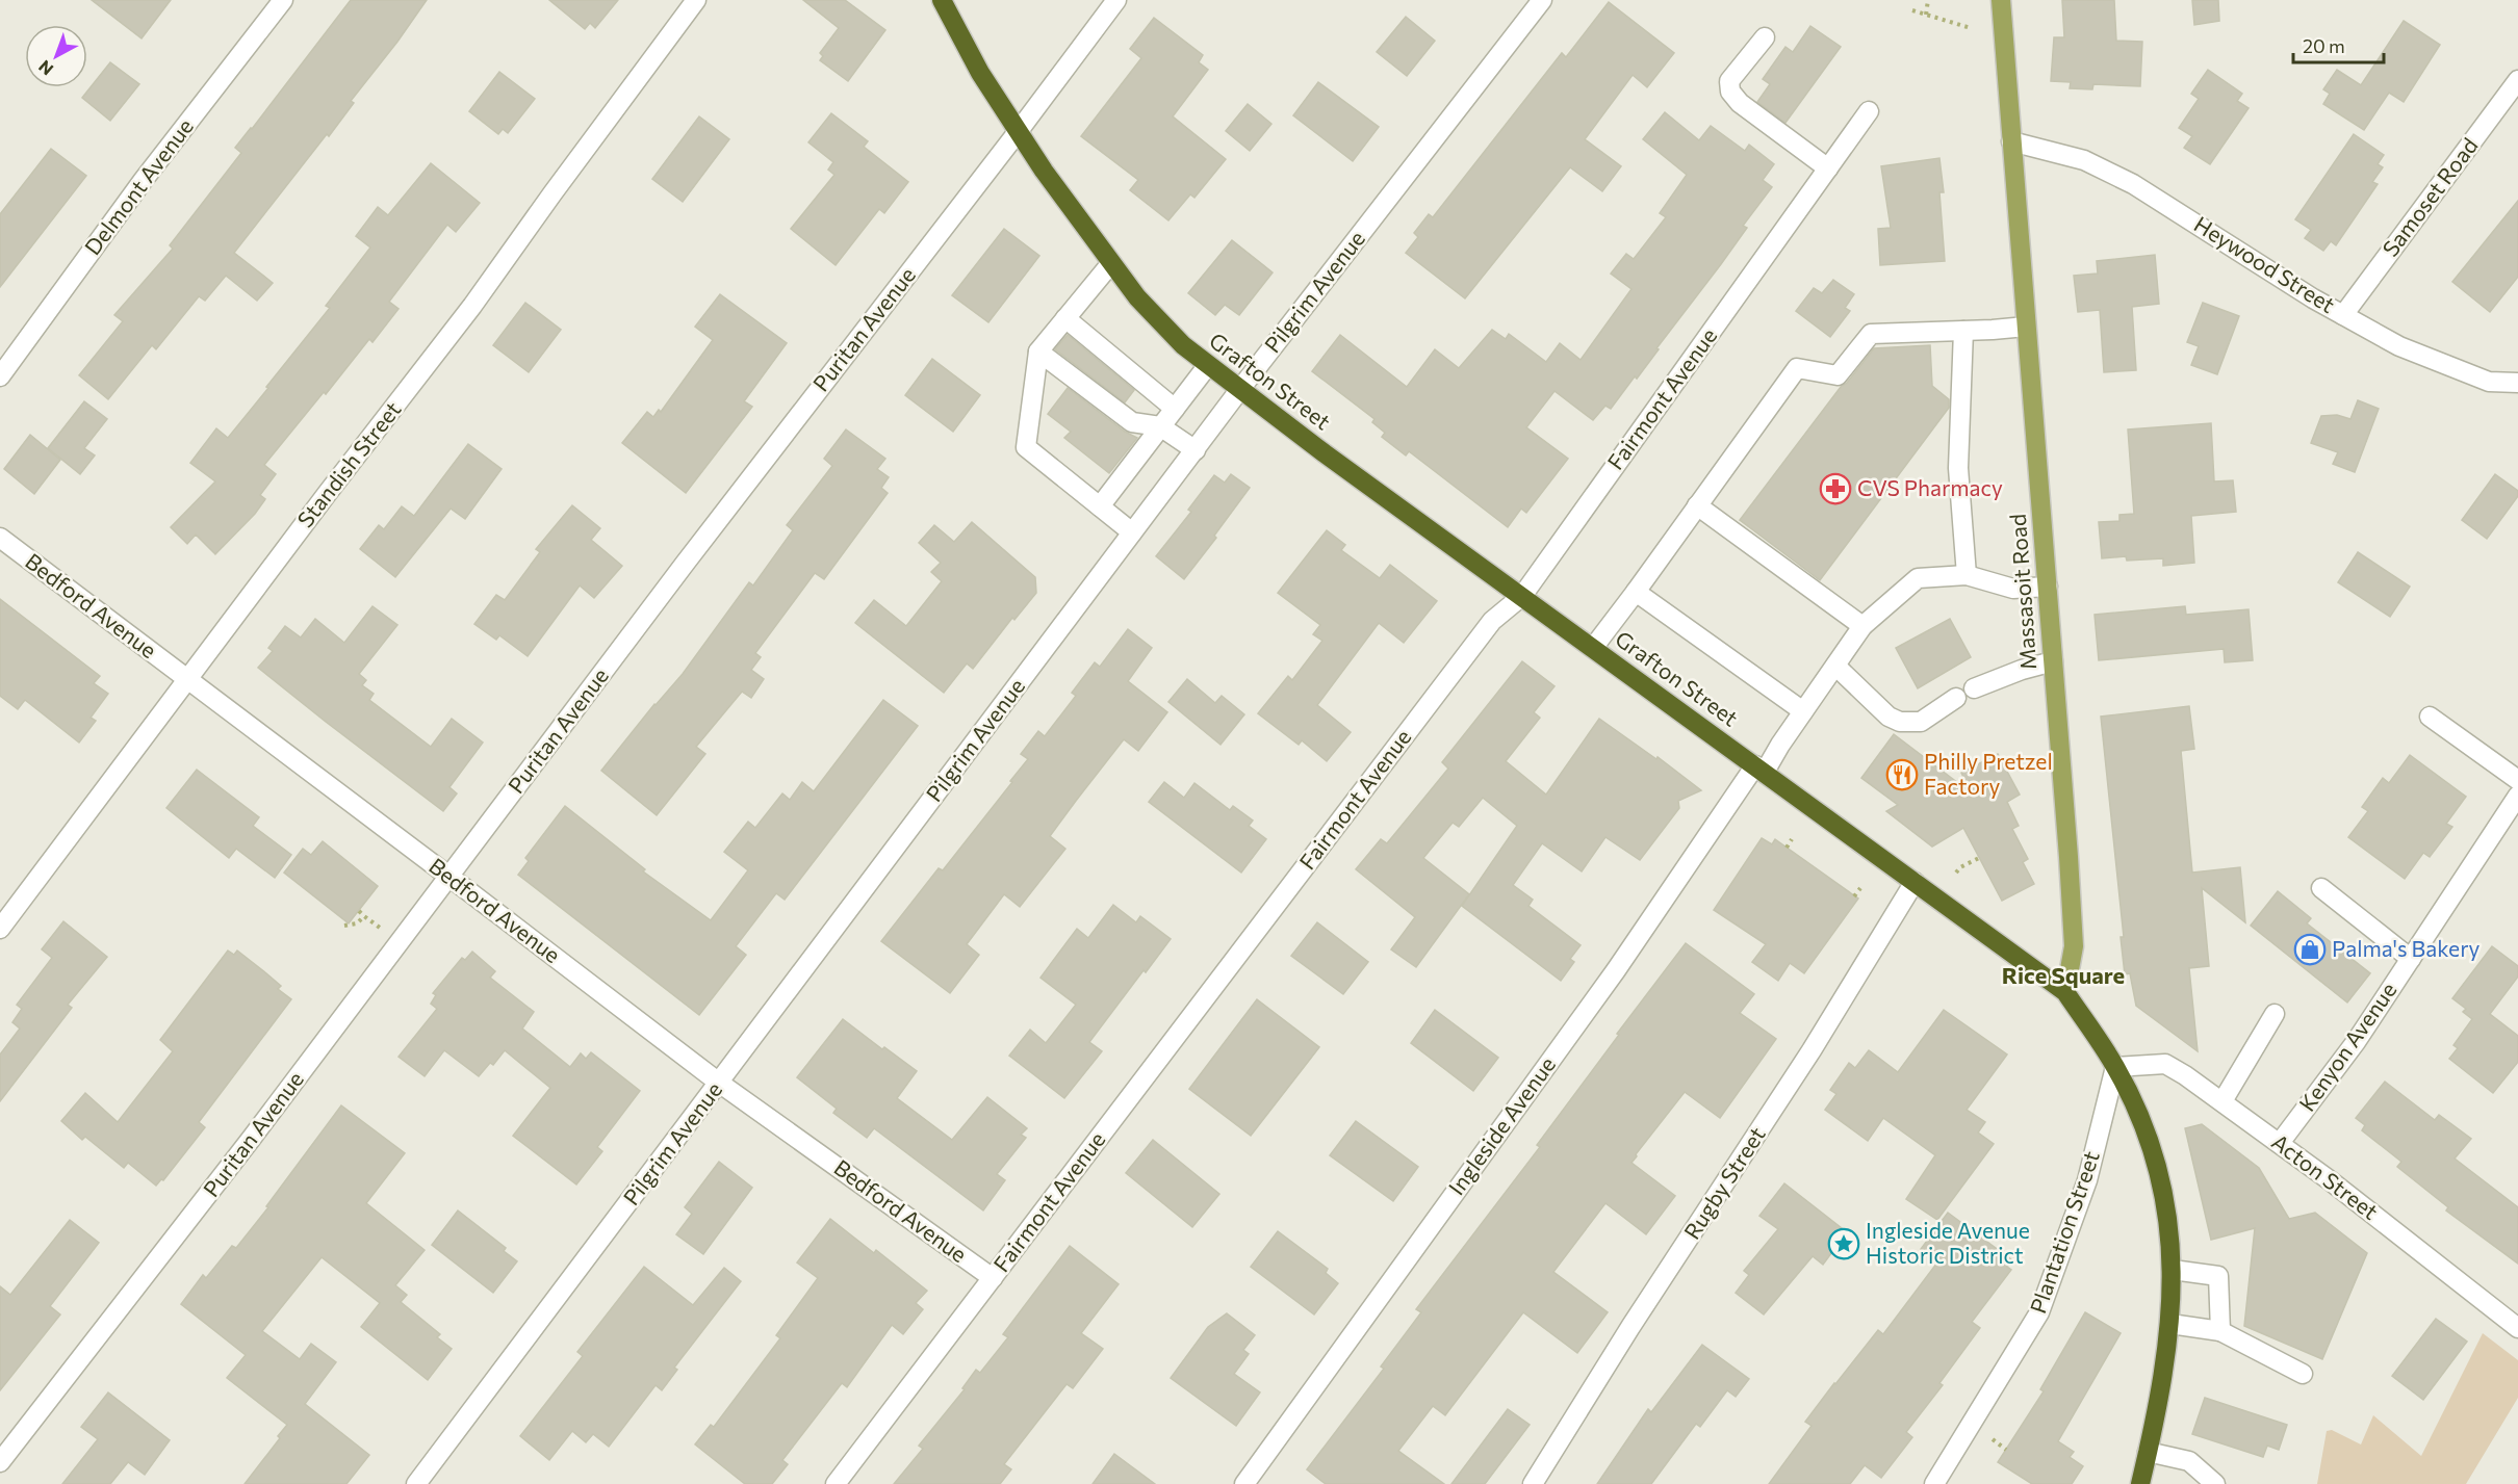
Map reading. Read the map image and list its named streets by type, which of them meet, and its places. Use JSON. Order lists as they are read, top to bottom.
{
  "streets": {
    "highway": ["Grafton Street"],
    "main road": ["Massasoit Road"],
    "street": [
      "Delmont Avenue",
      "Samoset Road",
      "Heywood Street",
      "Pilgrim Avenue",
      "Puritan Avenue",
      "Fairmont Avenue",
      "Standish Street",
      "Bedford Avenue",
      "Kenyon Avenue",
      "Ingleside Avenue",
      "Acton Street",
      "Rugby Street",
      "Plantation Street"
    ]
  },
  "crossings": [
    ["Samoset Road", "Heywood Street"],
    ["Heywood Street", "Massasoit Road"],
    ["Pilgrim Avenue", "Grafton Street"],
    ["Pilgrim Avenue", "Bedford Avenue"],
    ["Puritan Avenue", "Grafton Street"],
    ["Puritan Avenue", "Bedford Avenue"],
    ["Grafton Street", "Fairmont Avenue"],
    ["Grafton Street", "Massasoit Road"],
    ["Grafton Street", "Ingleside Avenue"],
    ["Grafton Street", "Acton Street"],
    ["Grafton Street", "Rugby Street"],
    ["Grafton Street", "Plantation Street"],
    ["Fairmont Avenue", "Bedford Avenue"],
    ["Standish Street", "Bedford Avenue"],
    ["Massasoit Road", "Ingleside Avenue"],
    ["Kenyon Avenue", "Acton Street"],
    ["Acton Street", "Plantation Street"]
  ],
  "districts": ["Rice Square"],
  "places": {
    "pharmacy": ["CVS Pharmacy"],
    "restaurant": ["Philly Pretzel Factory"],
    "shop": ["Palma's Bakery"],
    "place": ["Ingleside Avenue Historic District"]
  },
  "scale_bar": "20 m",
  "north": "bottom left"
}
